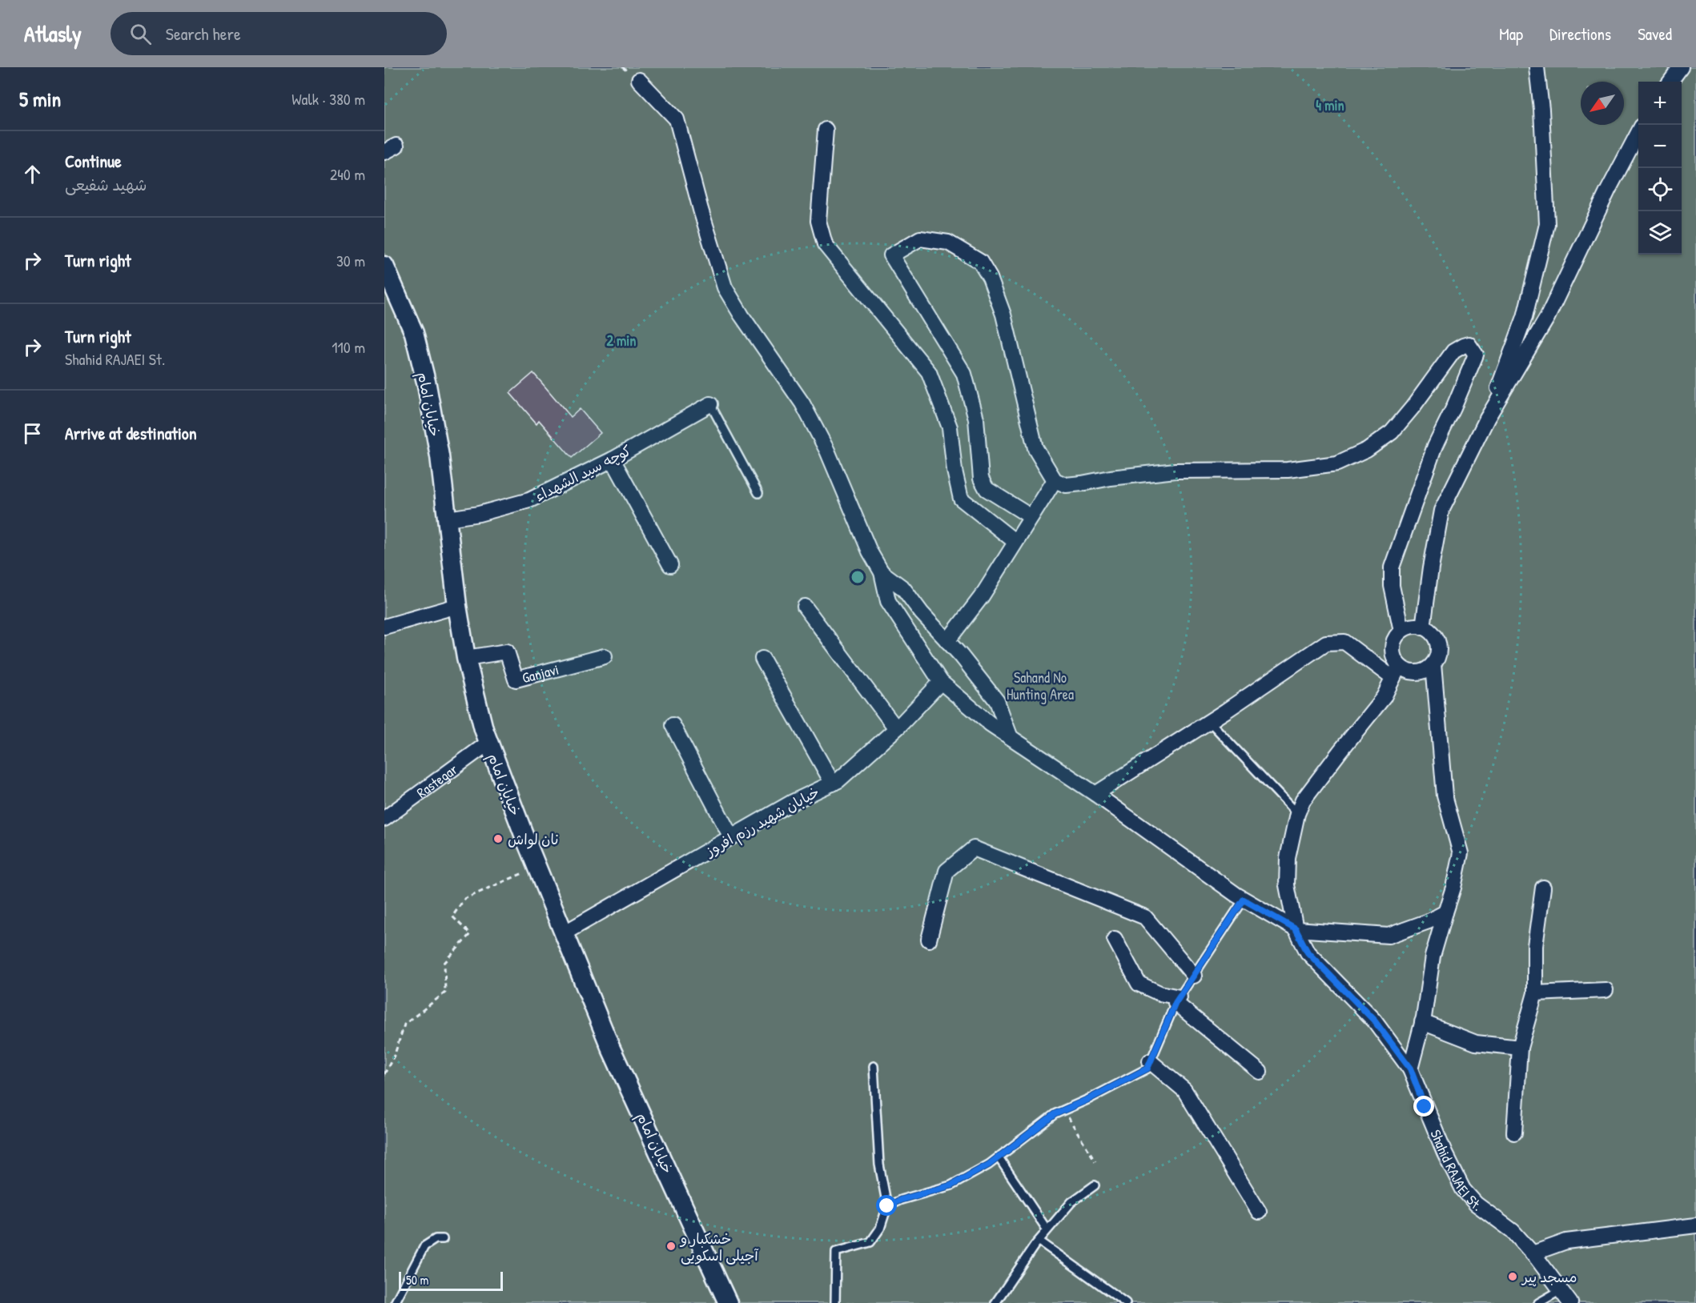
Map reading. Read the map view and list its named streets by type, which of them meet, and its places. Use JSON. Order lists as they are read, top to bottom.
{
  "streets": {
    "street": [
      "خیابان امام",
      "کوچه سید الشهداء",
      "Ganjavi",
      "Rastegar",
      "خیابان شهید رزم افروز",
      "Shahid RAJAEI St."
    ]
  },
  "crossings": [
    ["خیابان امام", "کوچه سید الشهداء"],
    ["خیابان امام", "Ganjavi"],
    ["خیابان امام", "Rastegar"],
    ["خیابان امام", "خیابان شهید رزم افروز"]
  ],
  "parks": ["Sahand No Hunting Area"],
  "places": ["نان لواش", "خشکبار و آجیلی اسکویی", "مسجد پیر"],
  "scale_bar": "50 m",
  "north": "bottom left",
  "page": {
    "header": "Atlasly",
    "search": "Search here",
    "nav": ["Map", "Directions", "Saved"],
    "heading": ["5 min", "Walk · 380 m"],
    "map_buttons": ["+", "−"],
    "list": [
      ["Continue", "شهید شفیعی", "240 m"],
      ["Turn right", "30 m"],
      ["Turn right", "Shahid RAJAEI St.", "110 m"],
      "Arrive at destination"
    ],
    "scale": "50 m"
  },
  "rings": ["4 min", "2 min"]
}
